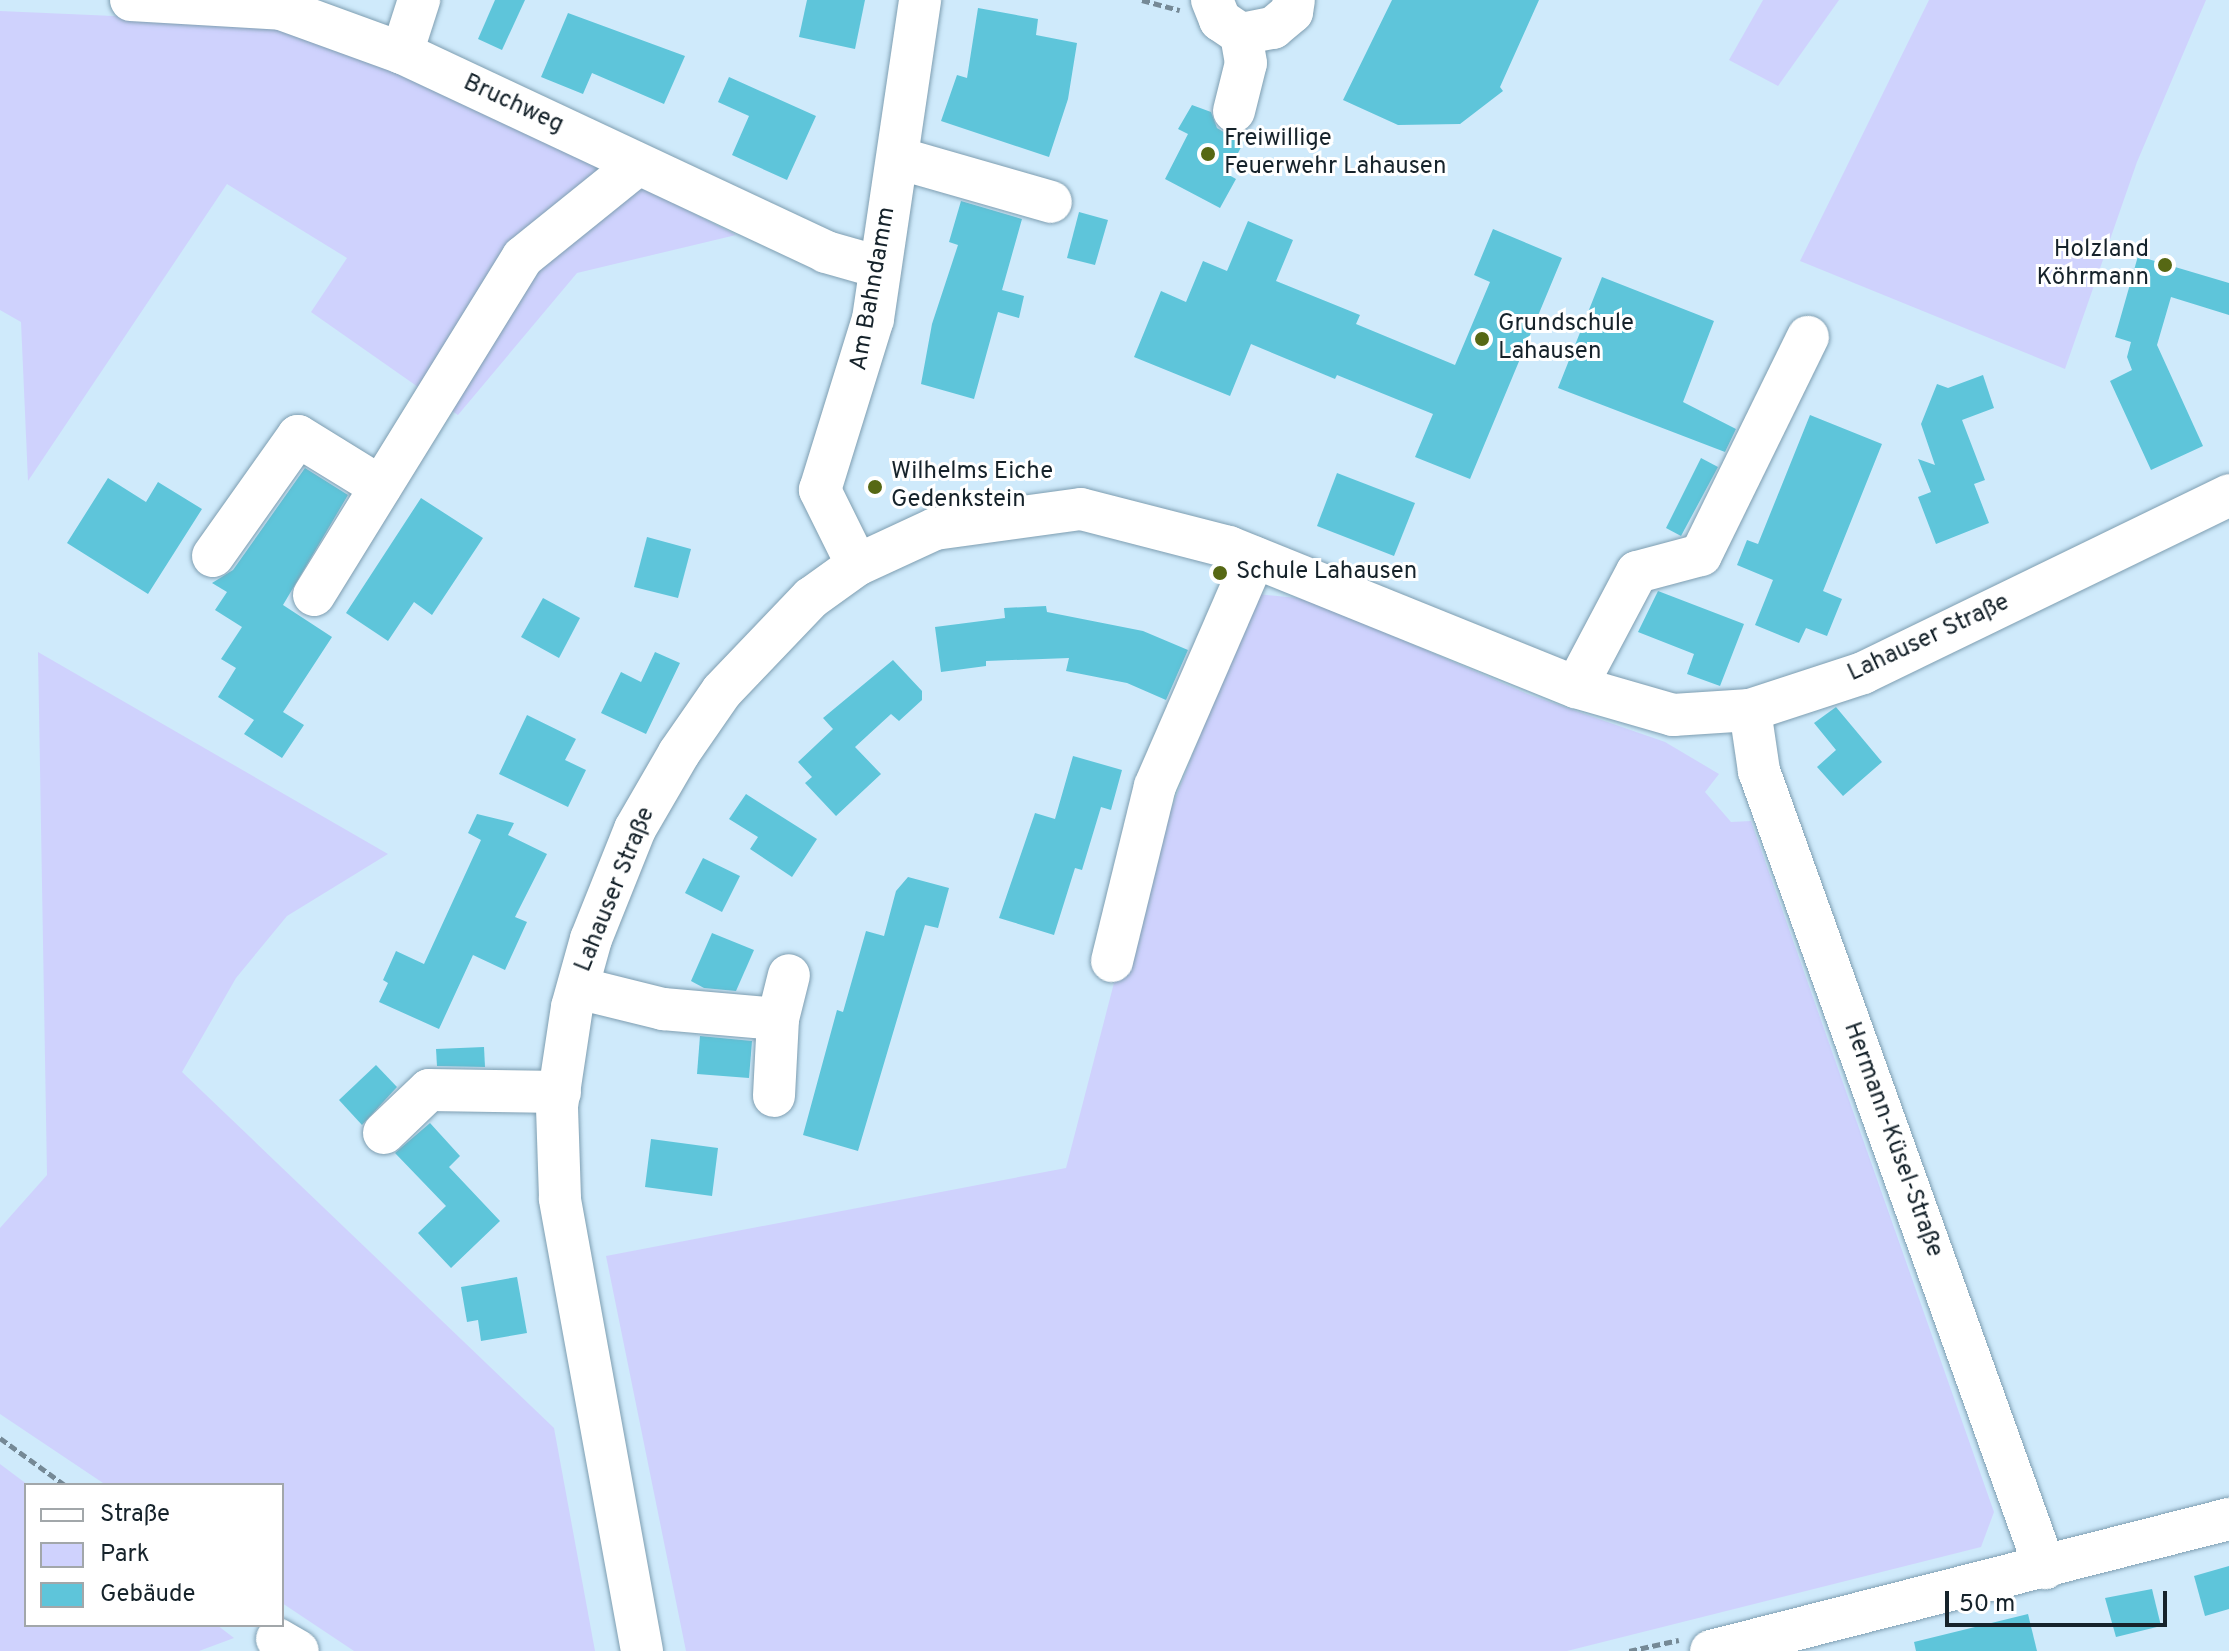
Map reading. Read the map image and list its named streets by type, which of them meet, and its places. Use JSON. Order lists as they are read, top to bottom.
{
  "streets": {
    "street": [
      "Bruchweg",
      "Am Bahndamm",
      "Lahauser Straße",
      "Hermann-Küsel-Straße"
    ]
  },
  "crossings": [
    ["Bruchweg", "Am Bahndamm"],
    ["Am Bahndamm", "Lahauser Straße"],
    ["Lahauser Straße", "Hermann-Küsel-Straße"]
  ],
  "places": [
    "Freiwillige Feuerwehr Lahausen",
    "Holzland Köhrmann",
    "Grundschule Lahausen",
    "Wilhelms Eiche Gedenkstein",
    "Schule Lahausen"
  ],
  "legend": ["Straße", "Park", "Gebäude"],
  "scale_bar": "50 m"
}
